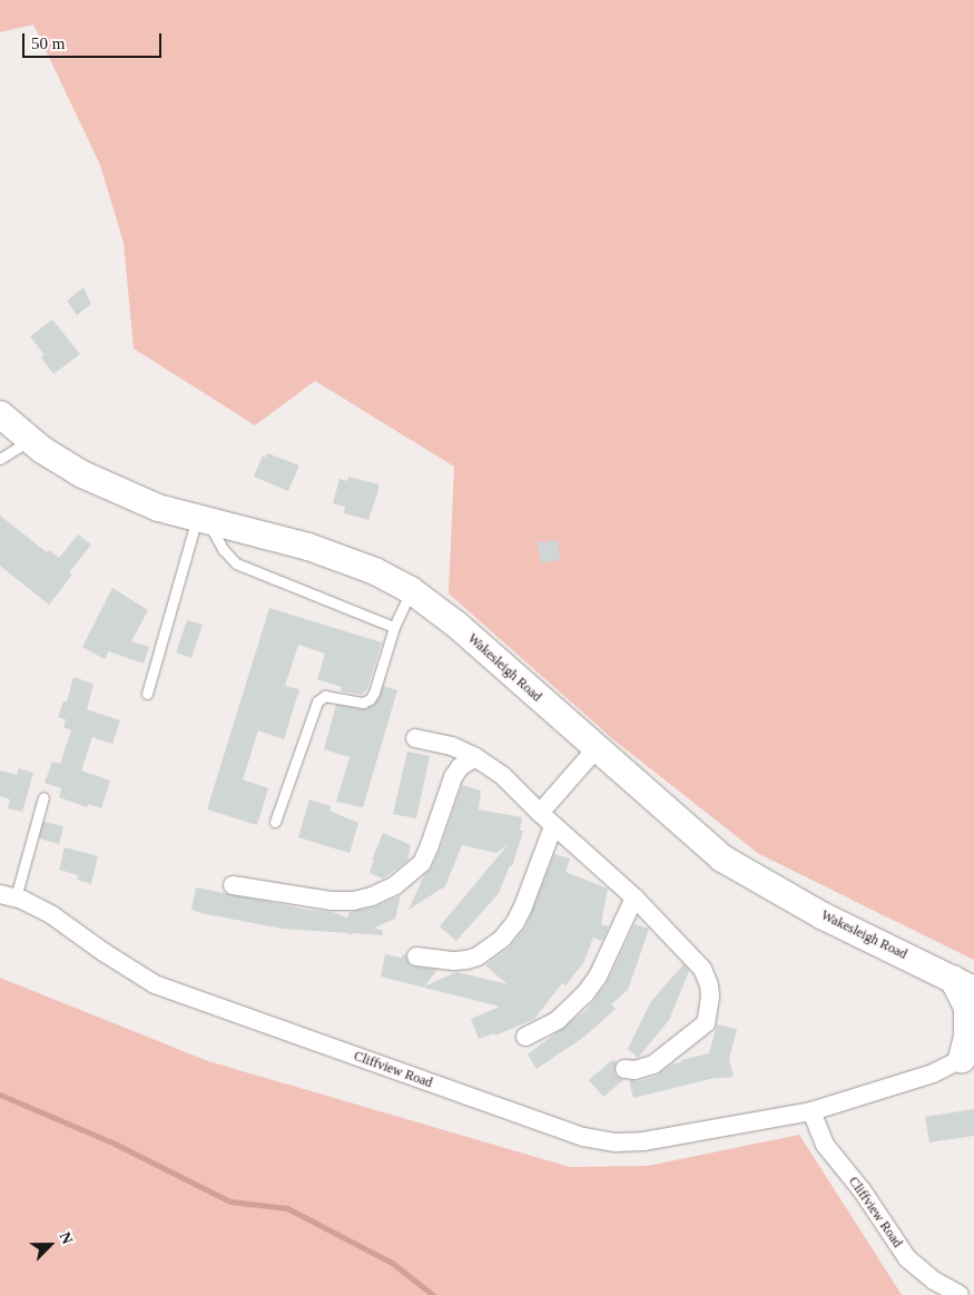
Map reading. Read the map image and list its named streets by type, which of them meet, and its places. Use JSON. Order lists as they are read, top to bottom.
{
  "streets": {
    "main road": ["Wakesleigh Road"],
    "street": ["Cliffview Road"]
  },
  "scale_bar": "50 m",
  "north": "top right"
}
